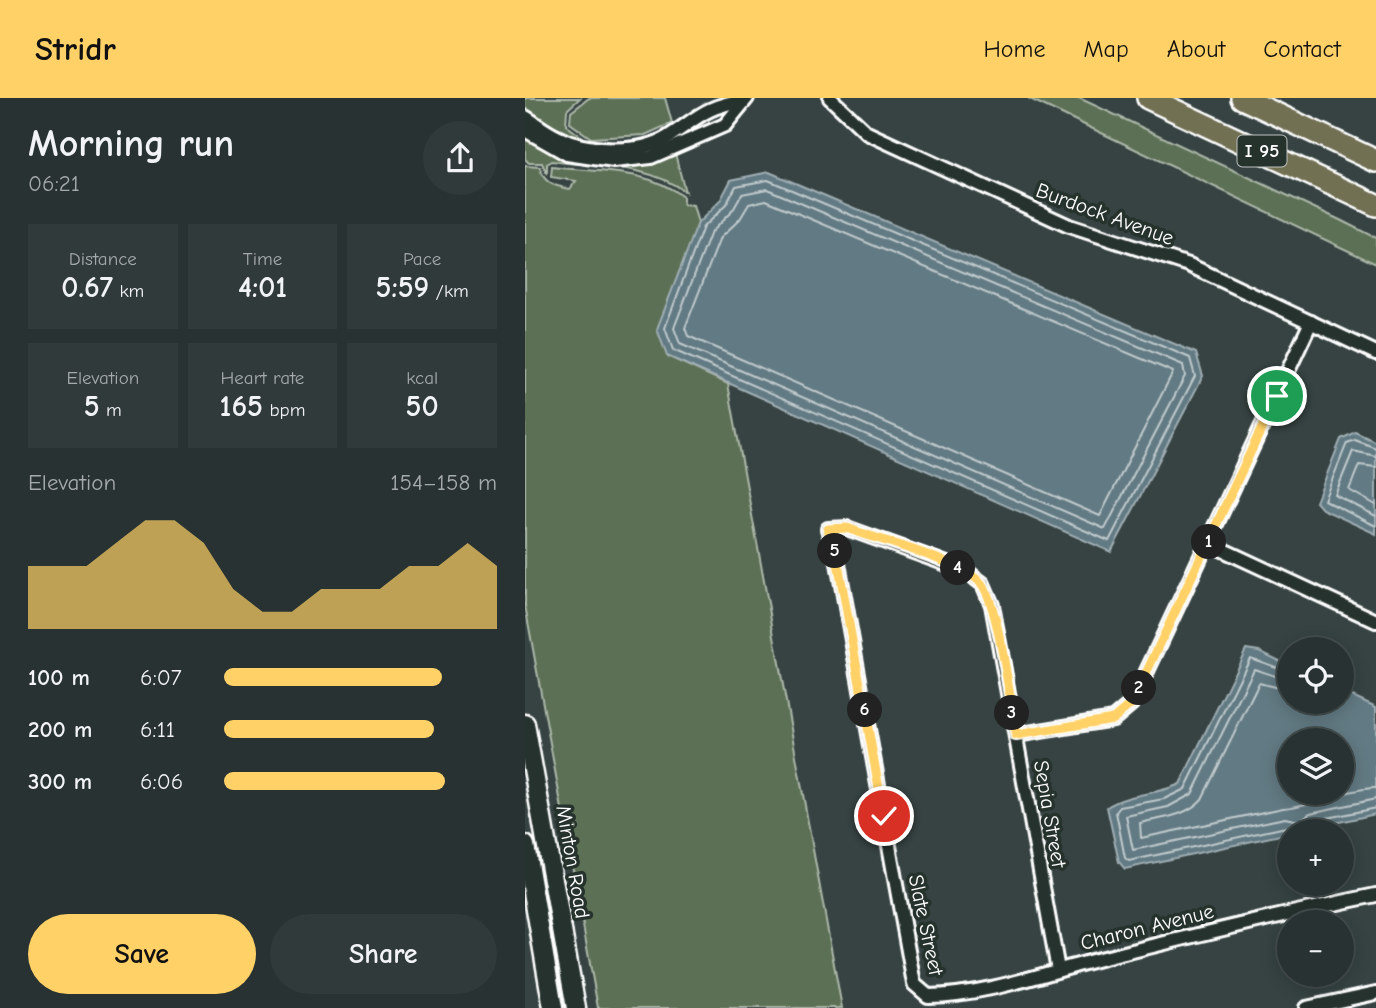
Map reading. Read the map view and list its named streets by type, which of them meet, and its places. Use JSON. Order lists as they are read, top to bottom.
{
  "streets": {
    "highway": ["I 95"],
    "main road": ["Minton Road"],
    "street": [
      "Burdock Avenue",
      "Sepia Street",
      "Slate Street",
      "Charon Avenue"
    ]
  },
  "crossings": [
    ["Sepia Street", "Slate Street"],
    ["Sepia Street", "Charon Avenue"],
    ["Slate Street", "Charon Avenue"]
  ],
  "page": {
    "header": "Stridr",
    "nav": [
      "Home",
      "Map",
      "About",
      "Contact"
    ],
    "heading": ["Morning run", "06:21"],
    "stats": [
      ["Distance", "0.67 km"],
      ["Time", "4:01"],
      ["Pace", "5:59 /km"],
      ["Elevation", "5 m"],
      ["Heart rate", "165 bpm"],
      ["kcal", "50"]
    ],
    "chart": ["Elevation", "154–158 m"],
    "pins": [
      "1",
      "5",
      "4",
      "2",
      "6",
      "3"
    ],
    "map_buttons": ["+", "−"],
    "list": [
      {
        "name": "100 m",
        "note": "6:07"
      },
      {
        "name": "200 m",
        "note": "6:11"
      },
      {
        "name": "300 m",
        "note": "6:06"
      }
    ],
    "buttons": ["Save", "Share"]
  }
}
